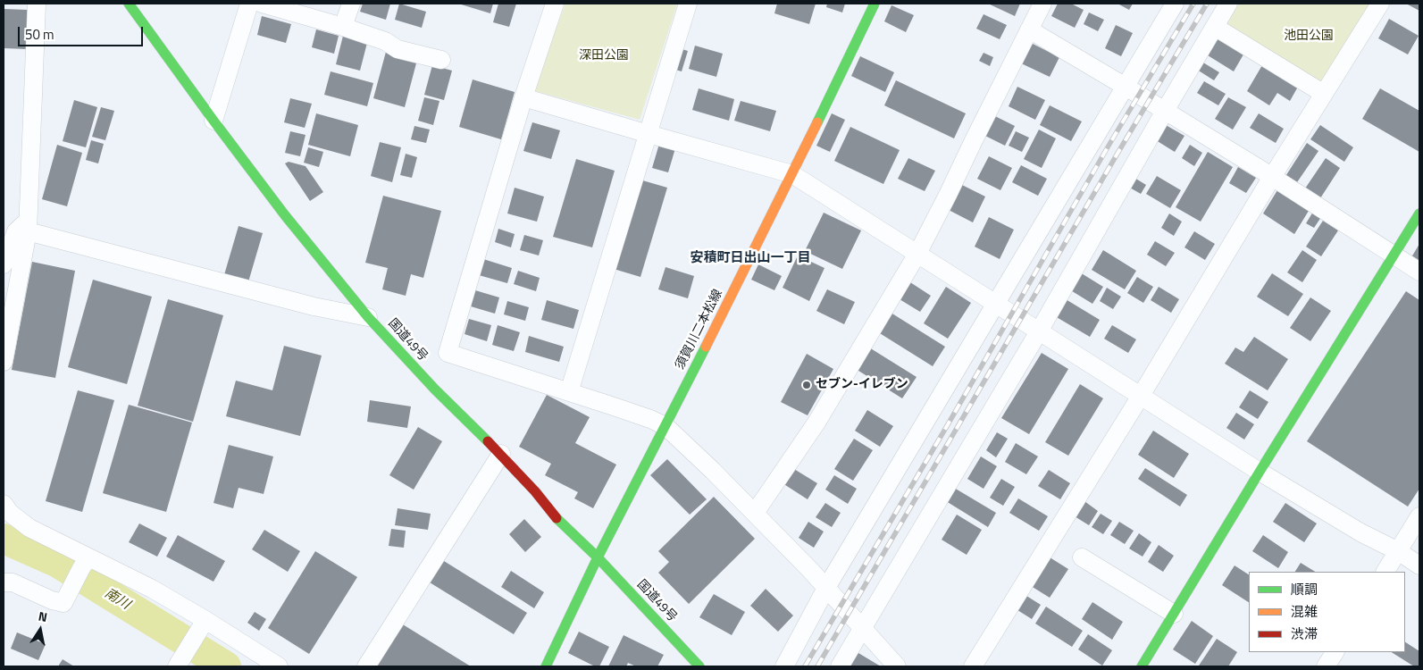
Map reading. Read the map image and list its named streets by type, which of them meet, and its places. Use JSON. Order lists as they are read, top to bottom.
{
  "streets": {
    "main road": ["須賀川二本松線", "国道49号"]
  },
  "crossings": [
    ["須賀川二本松線", "国道49号"]
  ],
  "districts": ["安積町日出山一丁目"],
  "water": ["南川"],
  "parks": ["池田公園", "深田公園"],
  "places": ["セブン-イレブン"],
  "legend": ["順調", "混雑", "渋滞"],
  "scale_bar": "50 m",
  "north": "top"
}
